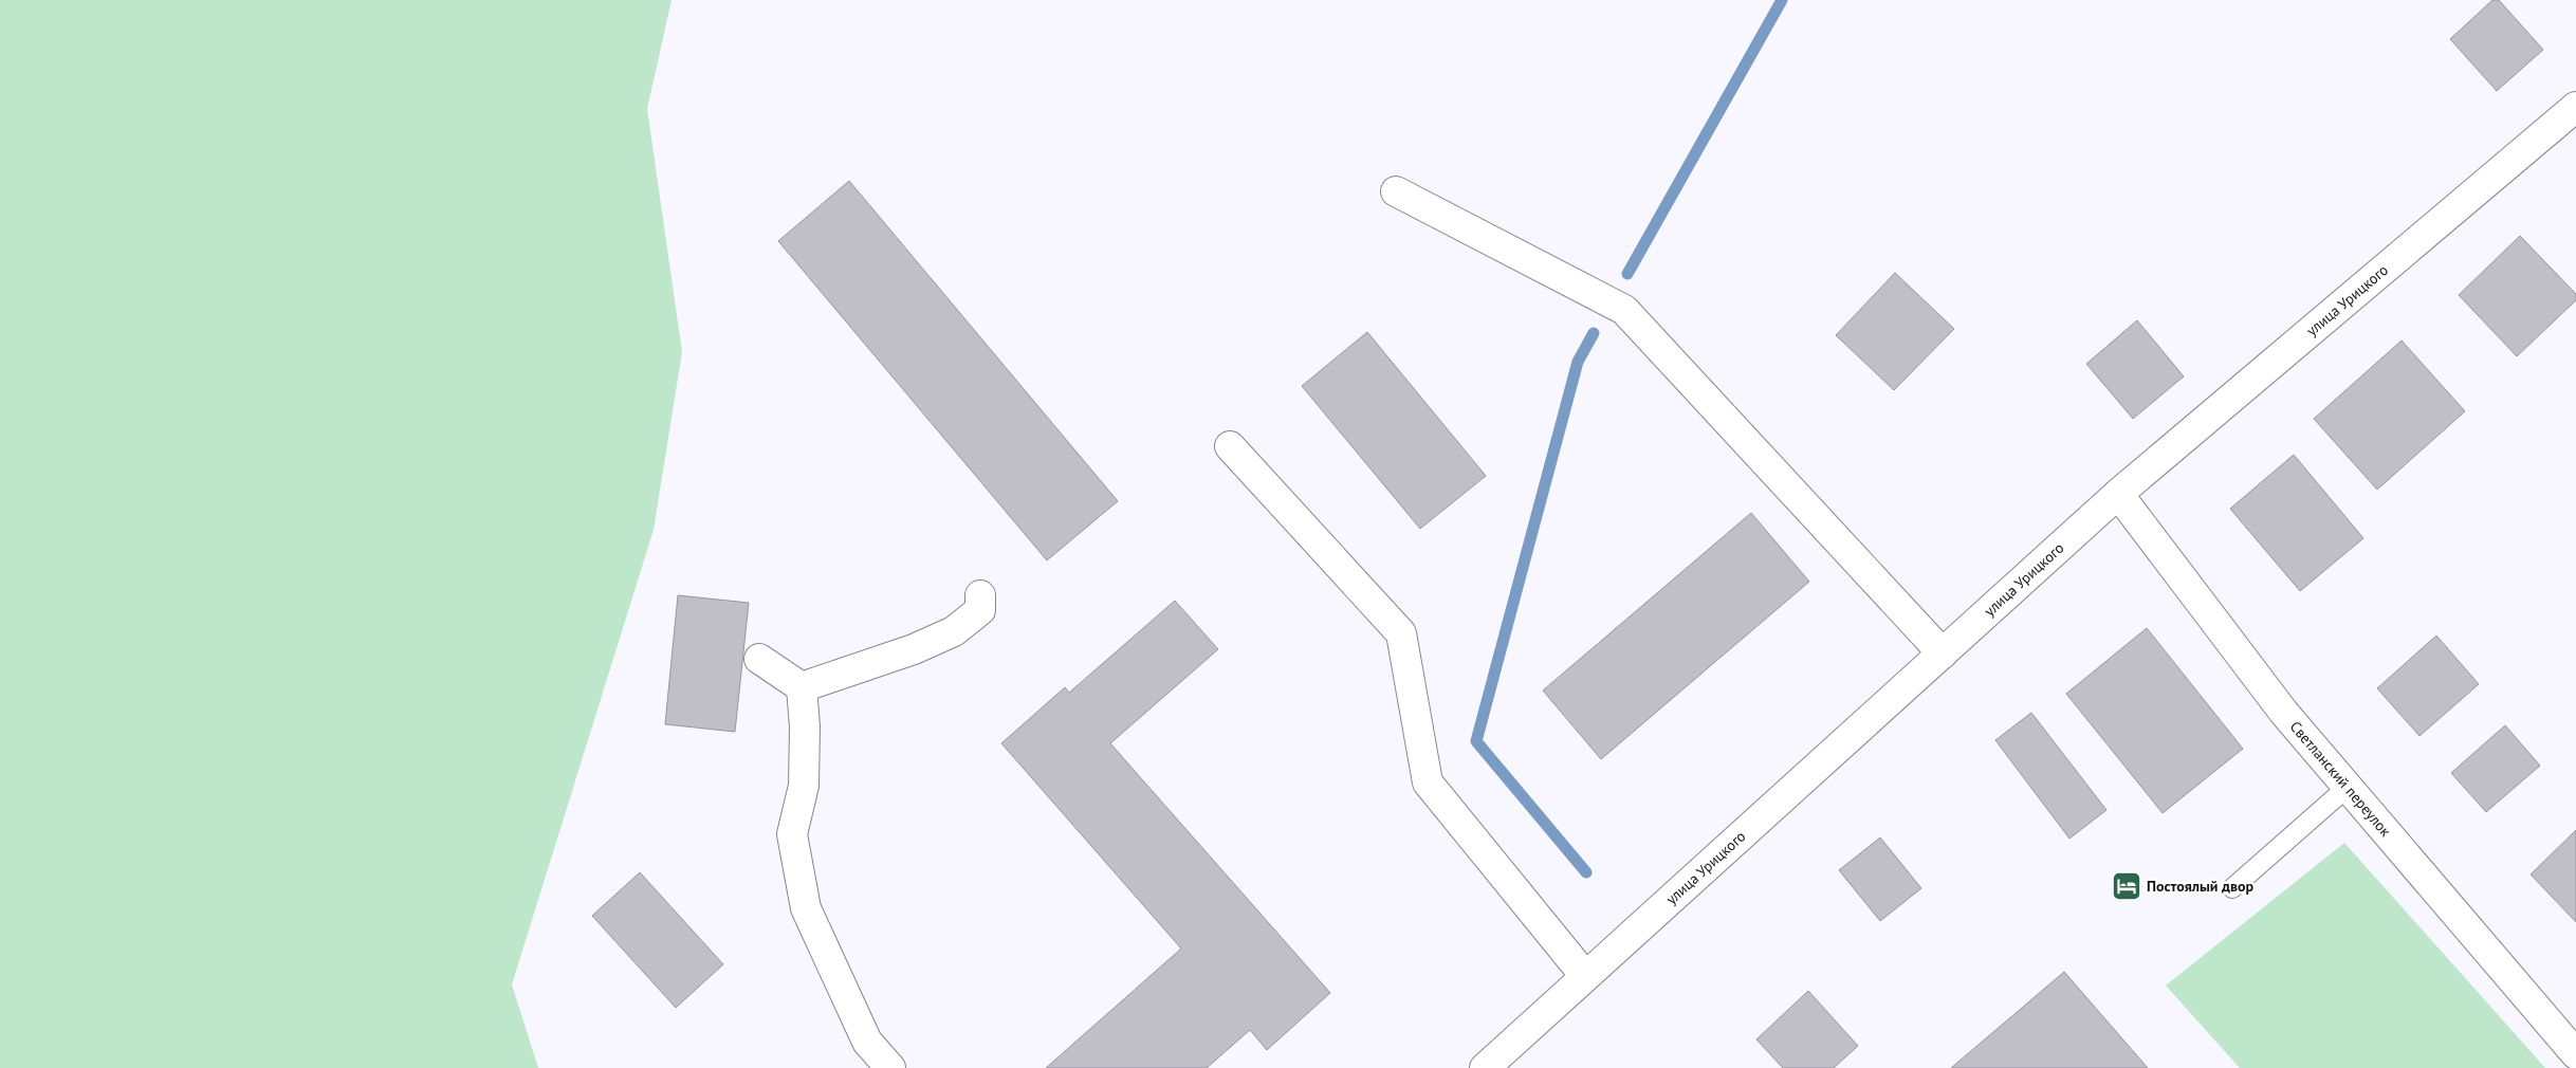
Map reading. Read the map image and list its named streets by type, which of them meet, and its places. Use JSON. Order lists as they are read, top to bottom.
{
  "streets": {
    "street": ["улица Урицкого", "Светланский переулок"]
  },
  "crossings": [
    ["улица Урицкого", "Светланский переулок"]
  ],
  "places": {
    "hotel": ["Постоялый двор"]
  }
}
